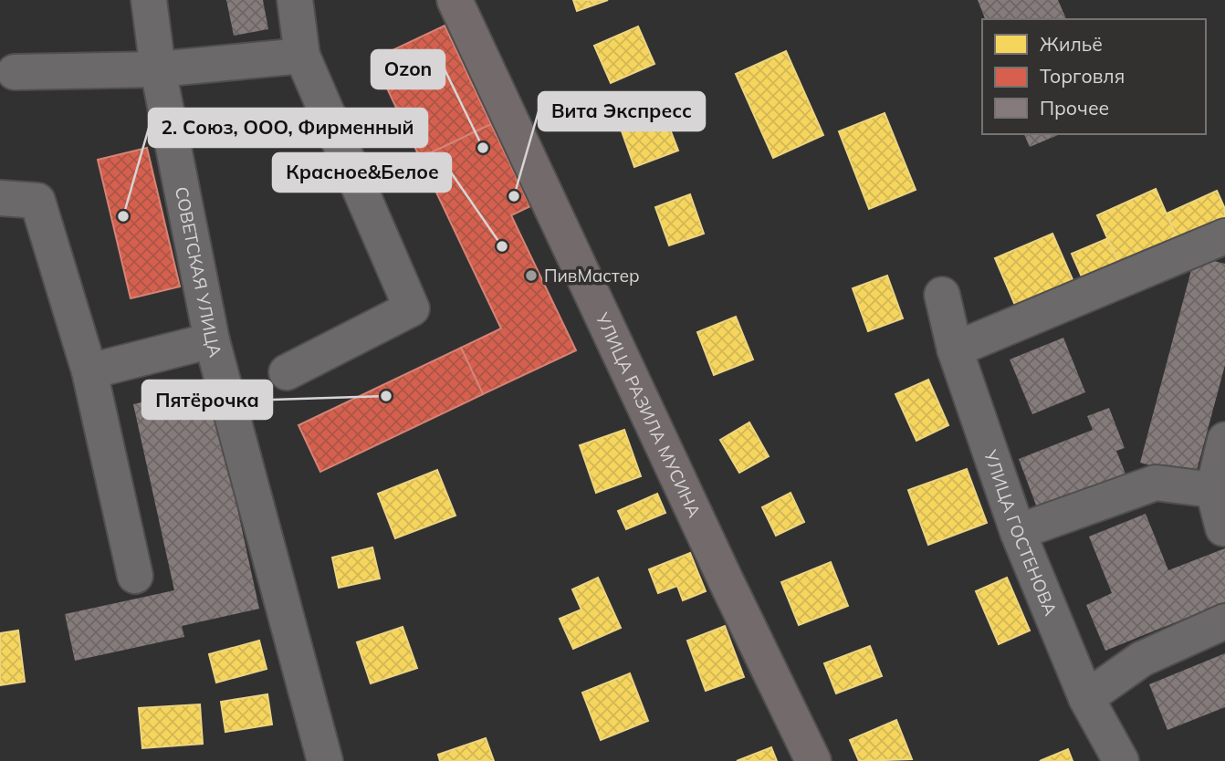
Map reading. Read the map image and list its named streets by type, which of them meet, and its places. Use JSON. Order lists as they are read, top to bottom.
{
  "streets": {
    "main road": ["УЛИЦА РАЗИЛА МУСИНА"],
    "street": ["СОВЕТСКАЯ УЛИЦА", "УЛИЦА ГОСТЕНОВА"]
  },
  "places": [
    "Ozon",
    "Вита Экспресс",
    "2. Союз, ООО, Фирменный",
    "Красное&Белое",
    "ПивМастер",
    "Пятёрочка"
  ],
  "legend": ["Жильё", "Торговля", "Прочее"]
}
